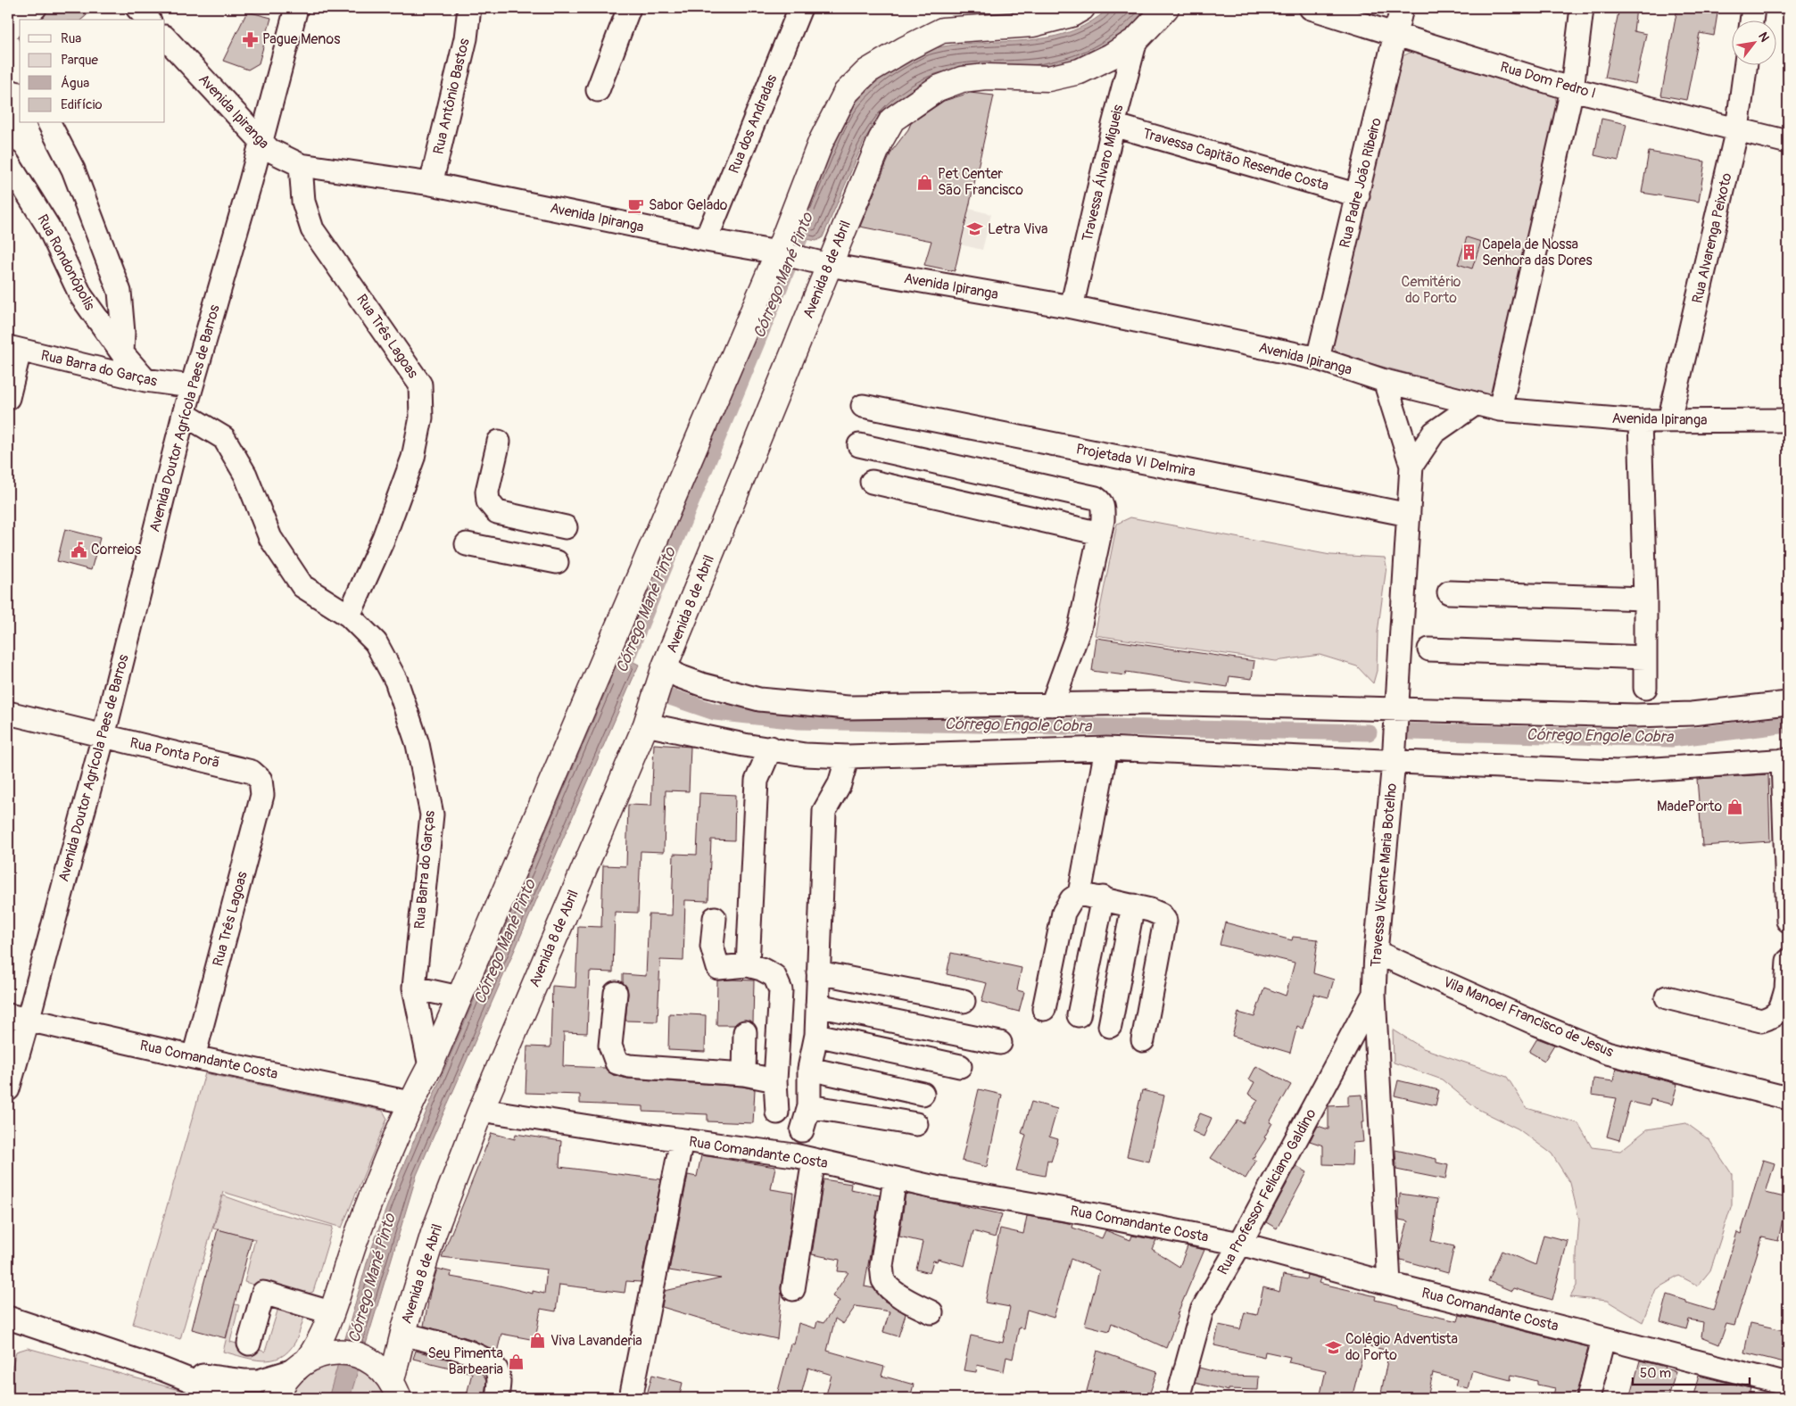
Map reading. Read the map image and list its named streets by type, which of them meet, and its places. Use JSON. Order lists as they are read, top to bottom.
{
  "streets": {
    "main road": ["Avenida 8 de Abril"],
    "street": [
      "Rua Dom Pedro I",
      "Rua Antônio Bastos",
      "Avenida Ipiranga",
      "Rua dos Andradas",
      "Travessa Capitão Resende Costa",
      "Travessa Álvaro Migueis",
      "Rua Padre João Ribeiro",
      "Rua Alvarenga Peixoto",
      "Rua Rondonópolis",
      "Rua Três Lagoas",
      "Rua Barra do Garças",
      "Avenida Doutor Agrícola Paes de Barros",
      "Projetada VI Delmira",
      "Rua Ponta Porã",
      "Travessa Vicente Maria Botelho",
      "Vila Manoel Francisco de Jesus",
      "Rua Comandante Costa",
      "Rua Professor Feliciano Galdino"
    ]
  },
  "crossings": [
    ["Rua Dom Pedro I", "Rua Padre João Ribeiro"],
    ["Rua Dom Pedro I", "Rua Alvarenga Peixoto"],
    ["Rua Antônio Bastos", "Avenida Ipiranga"],
    ["Avenida Ipiranga", "Rua dos Andradas"],
    ["Avenida Ipiranga", "Travessa Álvaro Migueis"],
    ["Avenida Ipiranga", "Rua Padre João Ribeiro"],
    ["Avenida Ipiranga", "Rua Alvarenga Peixoto"],
    ["Avenida Ipiranga", "Avenida 8 de Abril"],
    ["Avenida Ipiranga", "Rua Três Lagoas"],
    ["Avenida Ipiranga", "Avenida Doutor Agrícola Paes de Barros"],
    ["Avenida Ipiranga", "Travessa Vicente Maria Botelho"],
    ["Travessa Capitão Resende Costa", "Travessa Álvaro Migueis"],
    ["Travessa Capitão Resende Costa", "Rua Padre João Ribeiro"],
    ["Travessa Álvaro Migueis", "Avenida 8 de Abril"],
    ["Rua Rondonópolis", "Rua Barra do Garças"],
    ["Avenida 8 de Abril", "Rua Barra do Garças"],
    ["Avenida 8 de Abril", "Rua Comandante Costa"],
    ["Rua Três Lagoas", "Rua Barra do Garças"],
    ["Rua Três Lagoas", "Rua Ponta Porã"],
    ["Rua Três Lagoas", "Rua Comandante Costa"],
    ["Rua Barra do Garças", "Avenida Doutor Agrícola Paes de Barros"],
    ["Avenida Doutor Agrícola Paes de Barros", "Rua Ponta Porã"],
    ["Avenida Doutor Agrícola Paes de Barros", "Rua Comandante Costa"],
    ["Projetada VI Delmira", "Travessa Vicente Maria Botelho"],
    ["Travessa Vicente Maria Botelho", "Vila Manoel Francisco de Jesus"],
    ["Travessa Vicente Maria Botelho", "Rua Comandante Costa"],
    ["Travessa Vicente Maria Botelho", "Rua Professor Feliciano Galdino"],
    ["Rua Comandante Costa", "Rua Professor Feliciano Galdino"]
  ],
  "water": ["Córrego Mané Pinto", "Córrego Engole Cobra"],
  "parks": ["Cemitério do Porto"],
  "places": {
    "pharmacy": ["Pague Menos"],
    "shop": [
      "Pet Center São Francisco",
      "MadePorto",
      "Viva Lavanderia",
      "Seu Pimenta Barbearia"
    ],
    "cafe": ["Sabor Gelado"],
    "school or university": ["Letra Viva", "Colégio Adventista do Porto"],
    "building": ["Capela de Nossa Senhora das Dores"],
    "public building": ["Correios"]
  },
  "legend": [
    "Rua",
    "Parque",
    "Água",
    "Edifício"
  ],
  "scale_bar": "50 m",
  "north": "top right"
}
